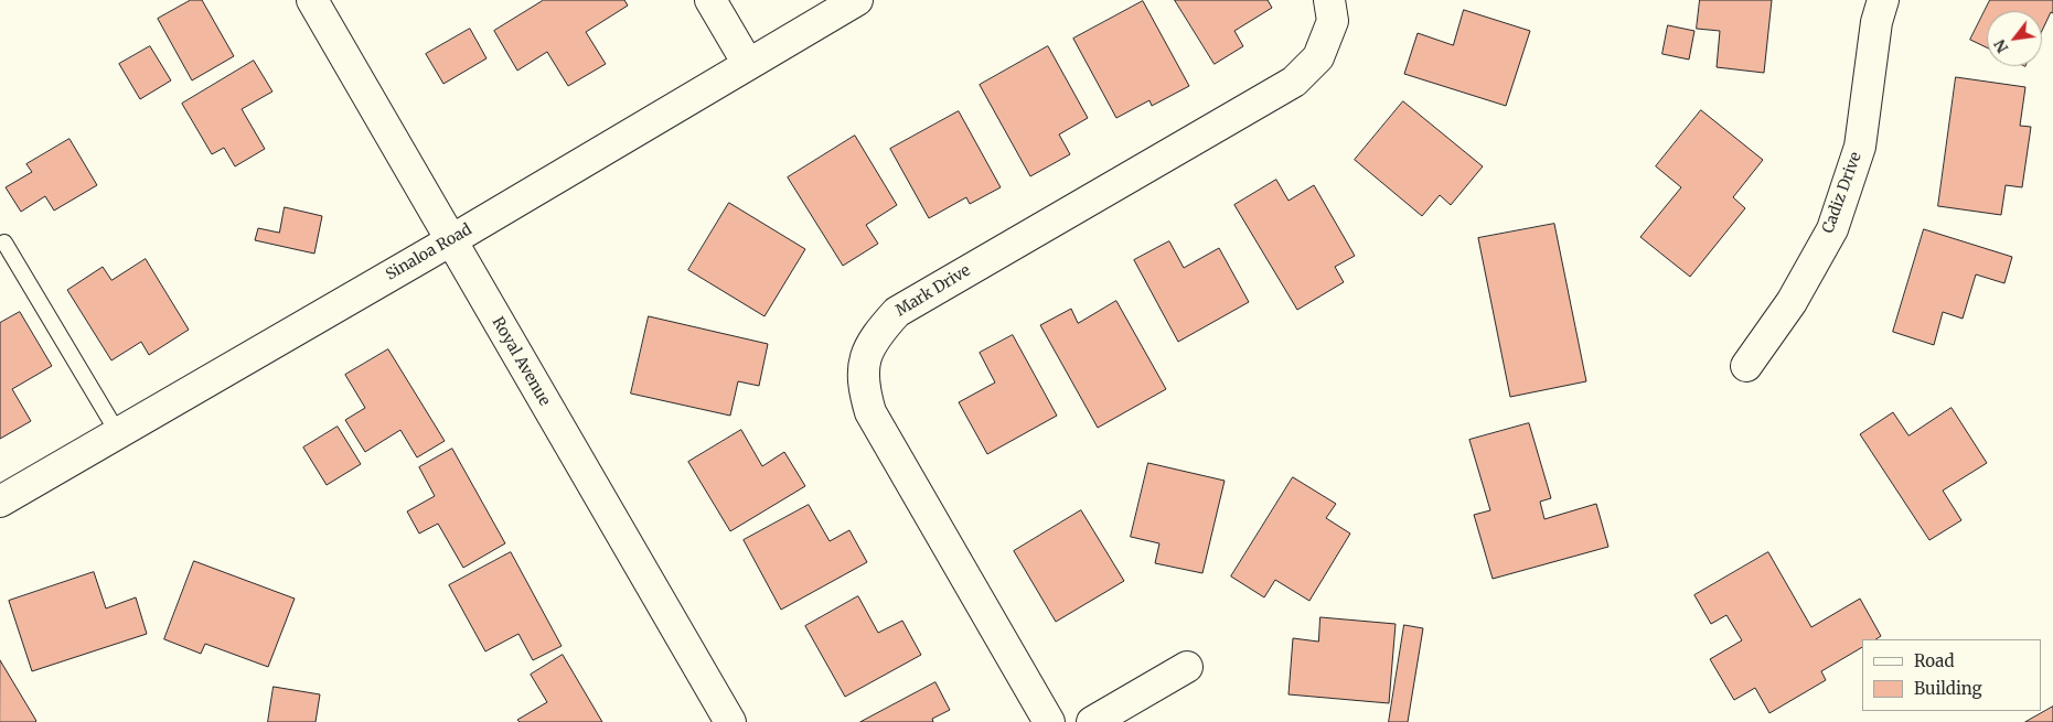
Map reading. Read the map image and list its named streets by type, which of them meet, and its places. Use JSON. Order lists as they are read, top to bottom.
{
  "streets": {
    "street": [
      "Cadiz Drive",
      "Sinaloa Road",
      "Mark Drive",
      "Royal Avenue"
    ]
  },
  "crossings": [
    ["Sinaloa Road", "Royal Avenue"]
  ],
  "legend": ["Road", "Building"],
  "north": "bottom left"
}
